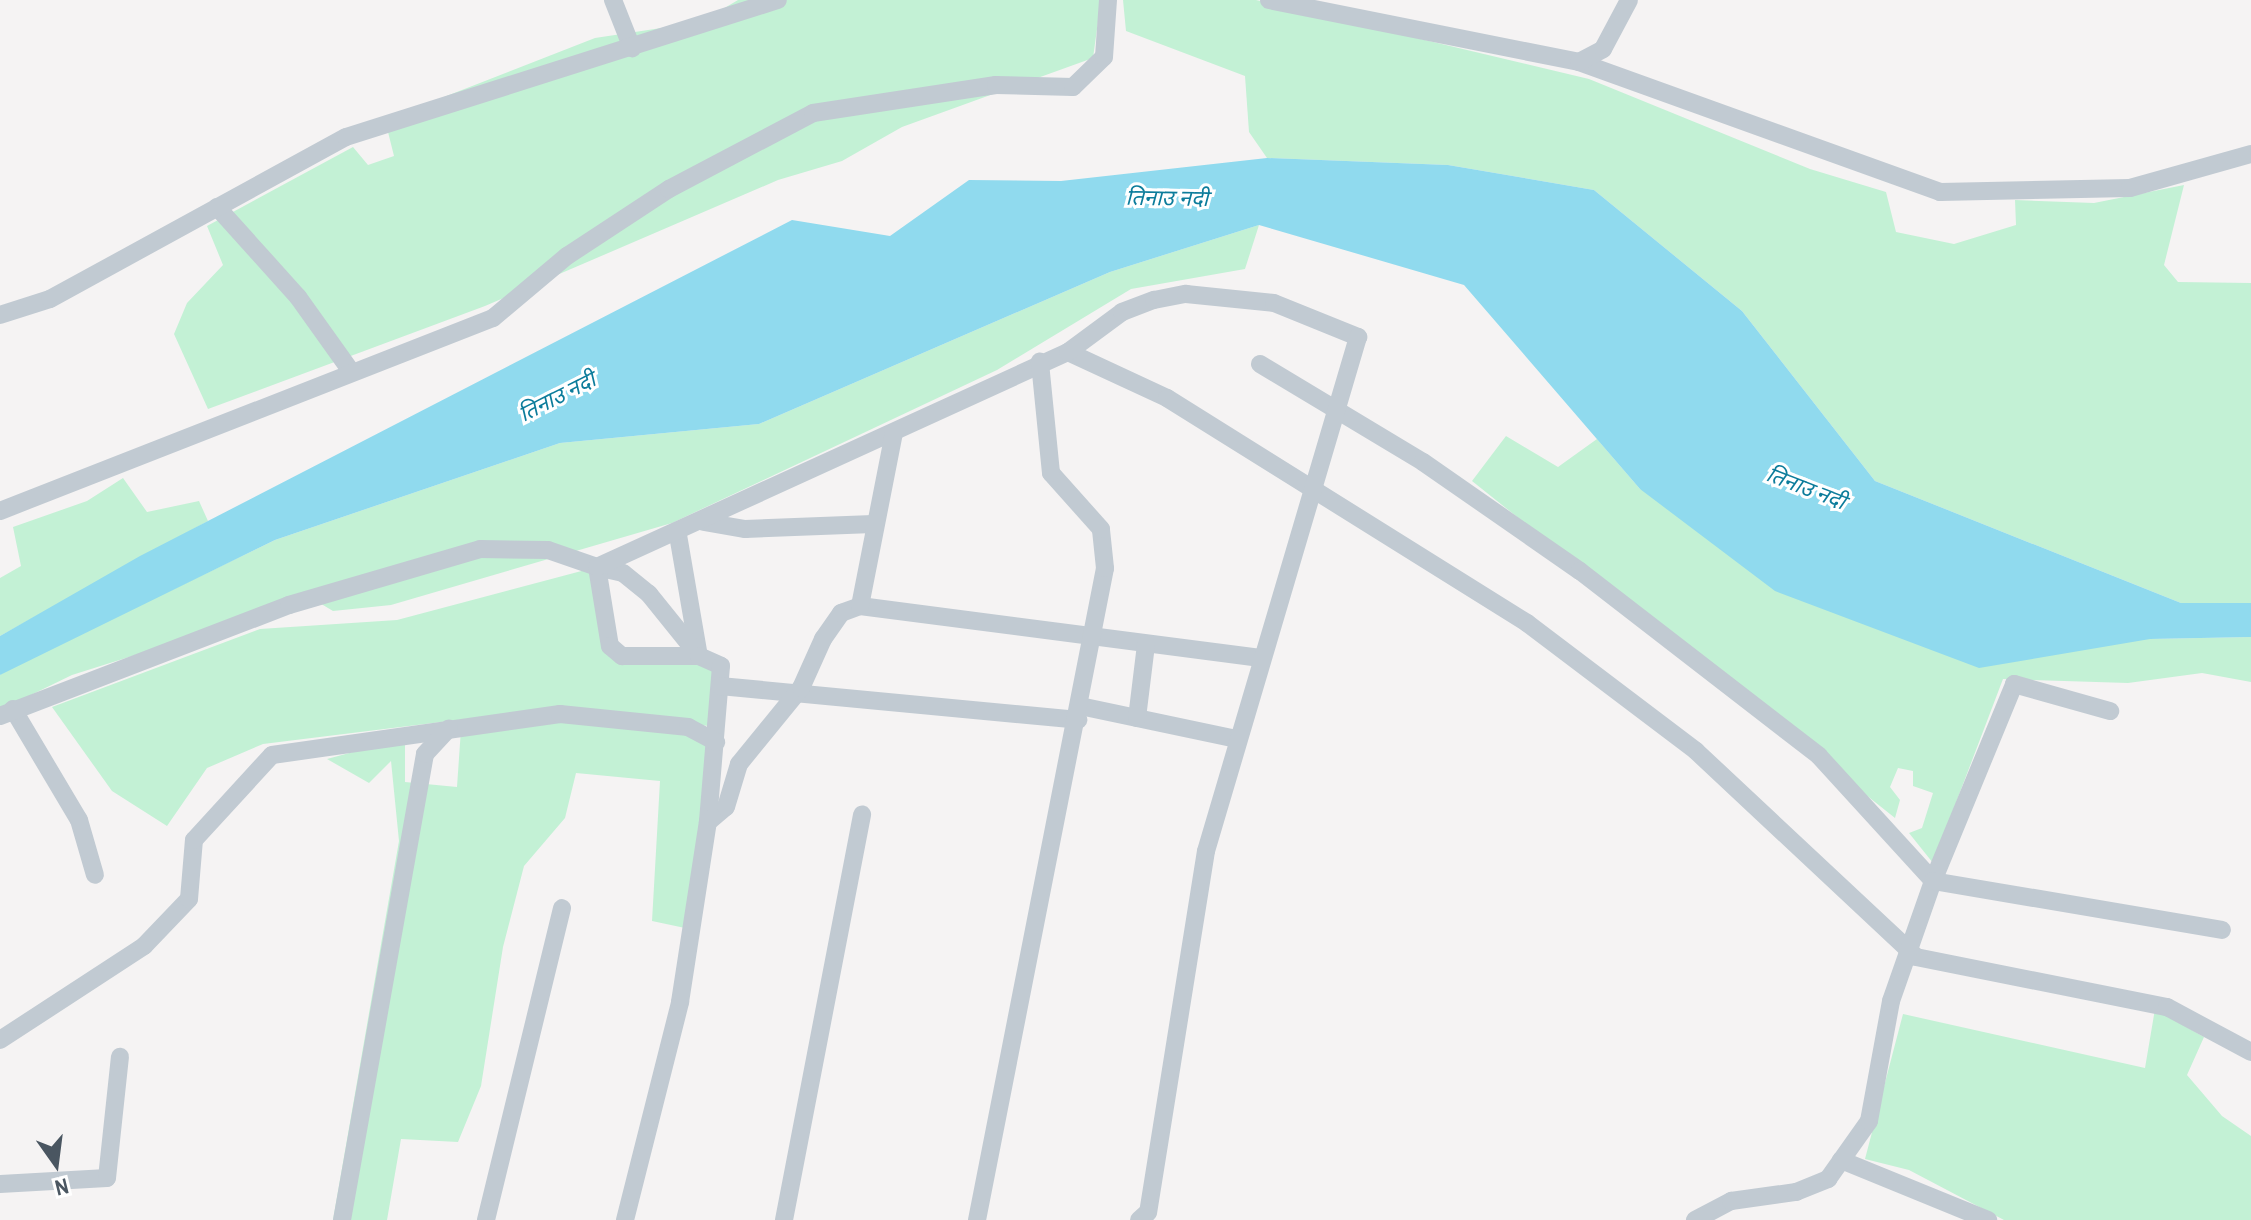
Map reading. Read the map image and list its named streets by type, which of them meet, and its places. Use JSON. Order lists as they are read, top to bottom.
{
  "water": ["तिनाउ नदी"],
  "north": "bottom"
}
